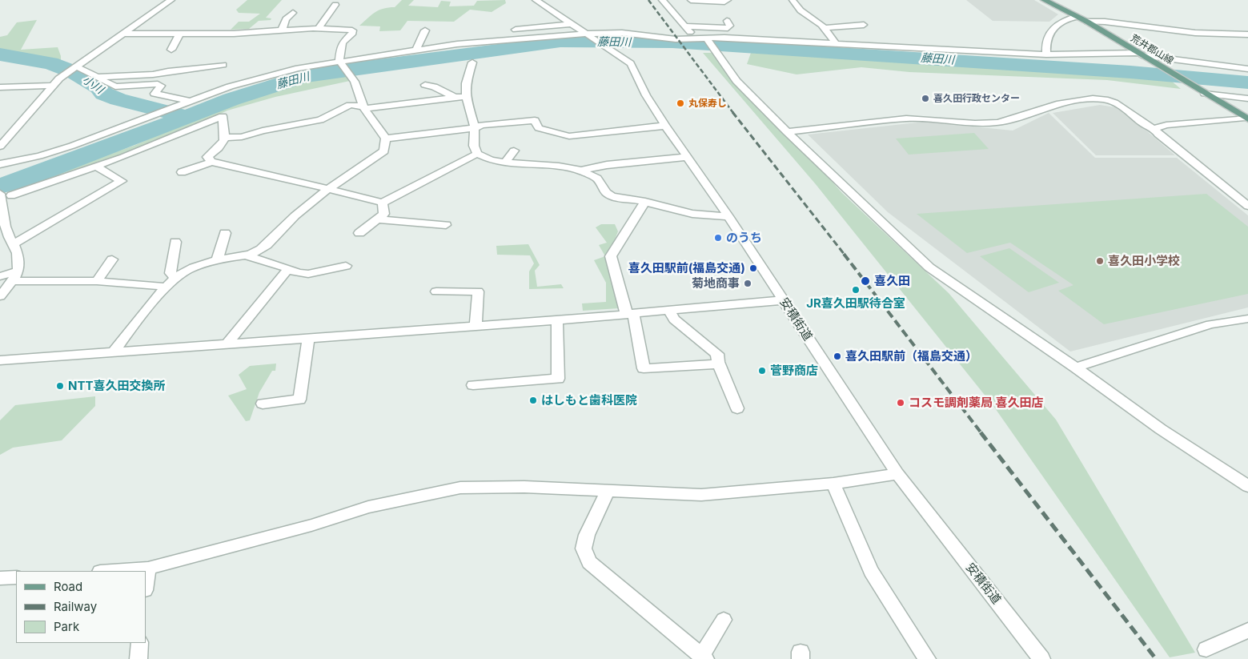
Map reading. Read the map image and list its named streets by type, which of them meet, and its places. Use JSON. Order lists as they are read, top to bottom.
{
  "streets": {
    "main road": ["荒井郡山線"],
    "street": ["安積街道"]
  },
  "water": ["藤田川", "小川"],
  "places": [
    "喜久田行政センター",
    "丸保寿し",
    "のうち",
    "喜久田小学校",
    "喜久田駅前(福島交通)",
    "喜久田",
    "菊地商事",
    "JR喜久田駅待合室",
    "喜久田駅前（福島交通）",
    "菅野商店",
    "NTT喜久田交換所",
    "はしもと歯科医院",
    "コスモ調剤薬局 喜久田店"
  ],
  "legend": ["Road", "Railway", "Park"]
}
